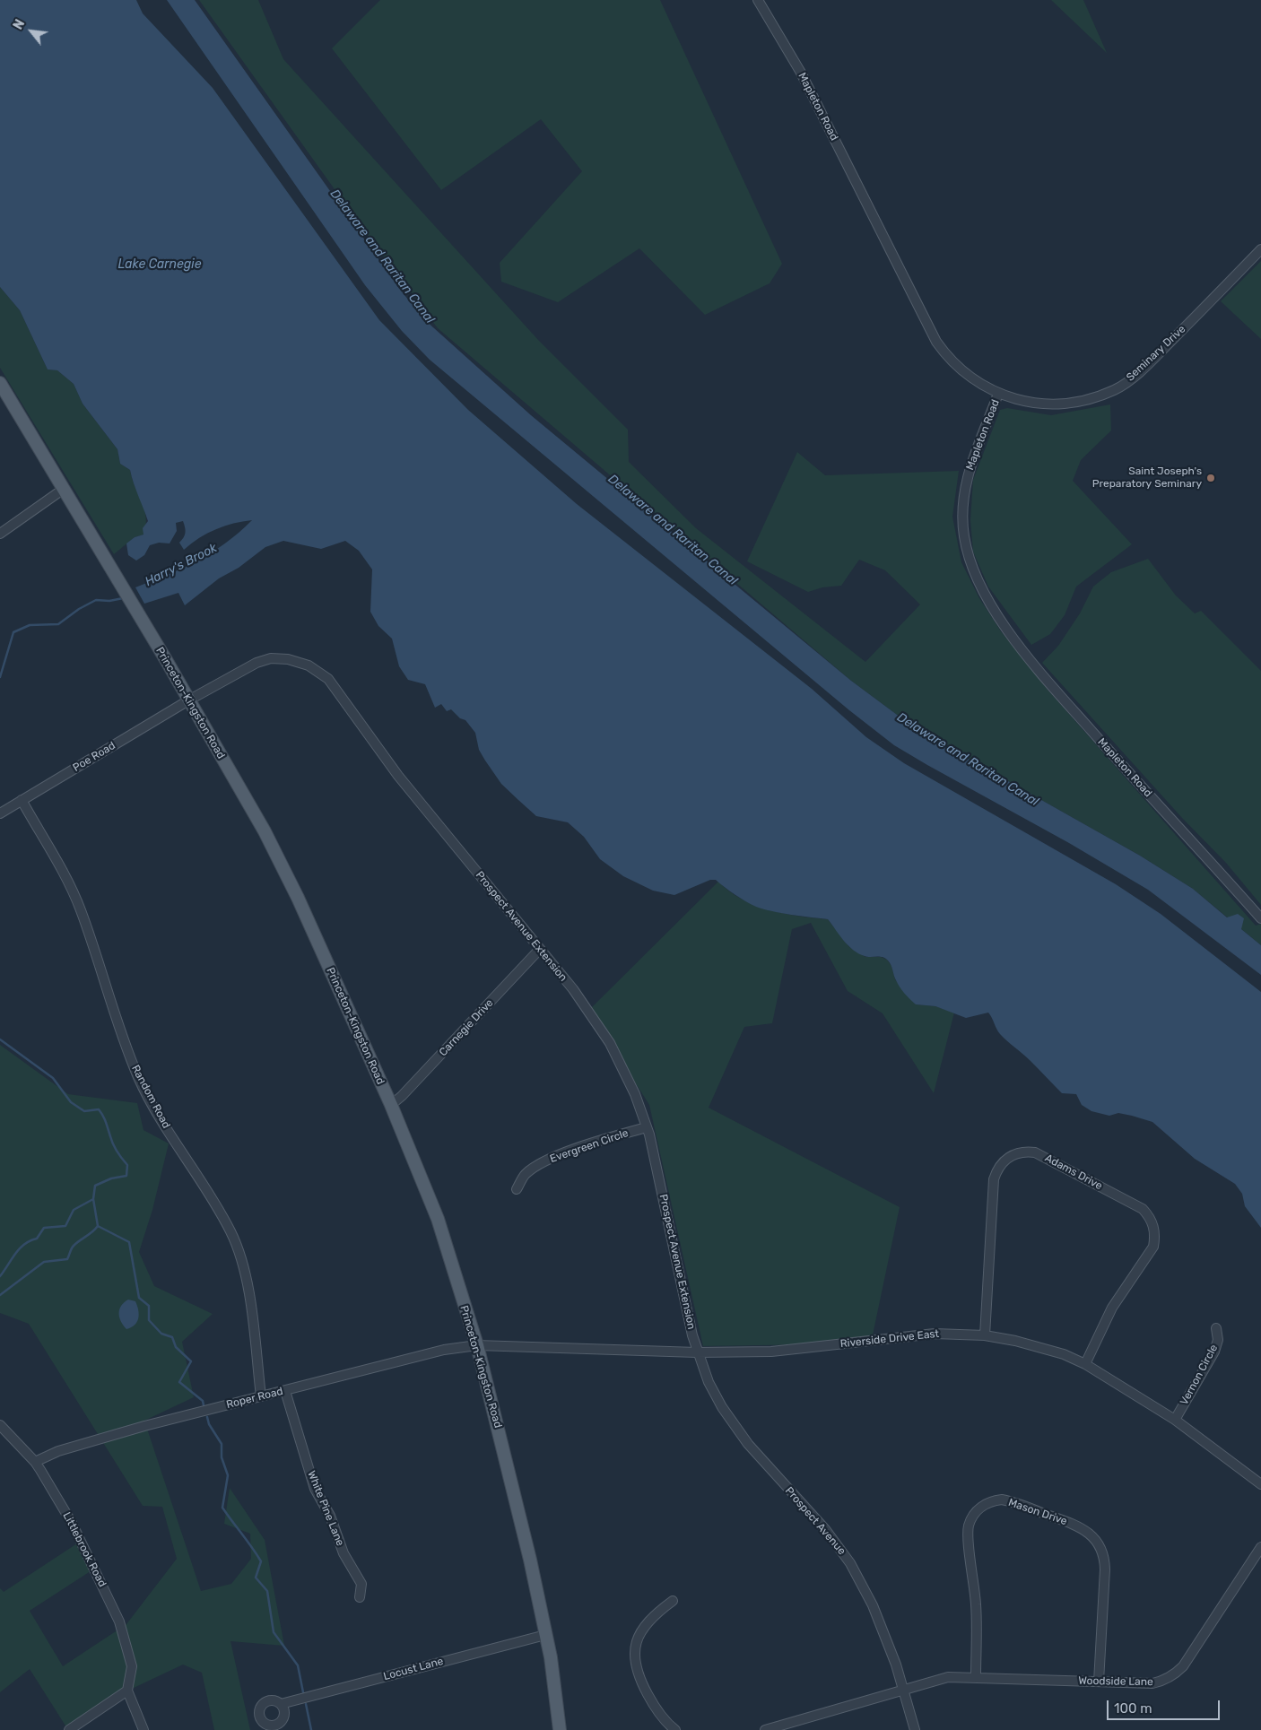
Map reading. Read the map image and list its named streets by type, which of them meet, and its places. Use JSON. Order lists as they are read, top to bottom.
{
  "streets": {
    "main road": ["Princeton-Kingston Road"],
    "street": [
      "Mapleton Road",
      "Seminary Drive",
      "Poe Road",
      "Prospect Avenue Extension",
      "Carnegie Drive",
      "Random Road",
      "Evergreen Circle",
      "Adams Drive",
      "Riverside Drive East",
      "Vernon Circle",
      "Roper Road",
      "White Pine Lane",
      "Mason Drive",
      "Prospect Avenue",
      "Littlebrook Road",
      "Locust Lane",
      "Woodside Lane"
    ]
  },
  "crossings": [
    ["Mapleton Road", "Seminary Drive"],
    ["Princeton-Kingston Road", "Poe Road"],
    ["Princeton-Kingston Road", "Prospect Avenue Extension"],
    ["Princeton-Kingston Road", "Carnegie Drive"],
    ["Princeton-Kingston Road", "Riverside Drive East"],
    ["Princeton-Kingston Road", "Roper Road"],
    ["Princeton-Kingston Road", "Locust Lane"],
    ["Poe Road", "Prospect Avenue Extension"],
    ["Poe Road", "Random Road"],
    ["Prospect Avenue Extension", "Carnegie Drive"],
    ["Prospect Avenue Extension", "Evergreen Circle"],
    ["Prospect Avenue Extension", "Riverside Drive East"],
    ["Prospect Avenue Extension", "Prospect Avenue"],
    ["Random Road", "Roper Road"],
    ["Adams Drive", "Riverside Drive East"],
    ["Riverside Drive East", "Vernon Circle"],
    ["Riverside Drive East", "Roper Road"],
    ["Riverside Drive East", "Prospect Avenue"],
    ["Roper Road", "White Pine Lane"],
    ["Roper Road", "Littlebrook Road"],
    ["Mason Drive", "Woodside Lane"],
    ["Prospect Avenue", "Woodside Lane"]
  ],
  "water": ["Delaware and Raritan Canal", "Lake Carnegie", "Harry's Brook"],
  "places": ["Saint Joseph's Preparatory Seminary"],
  "scale_bar": "100 m",
  "north": "top left"
}
